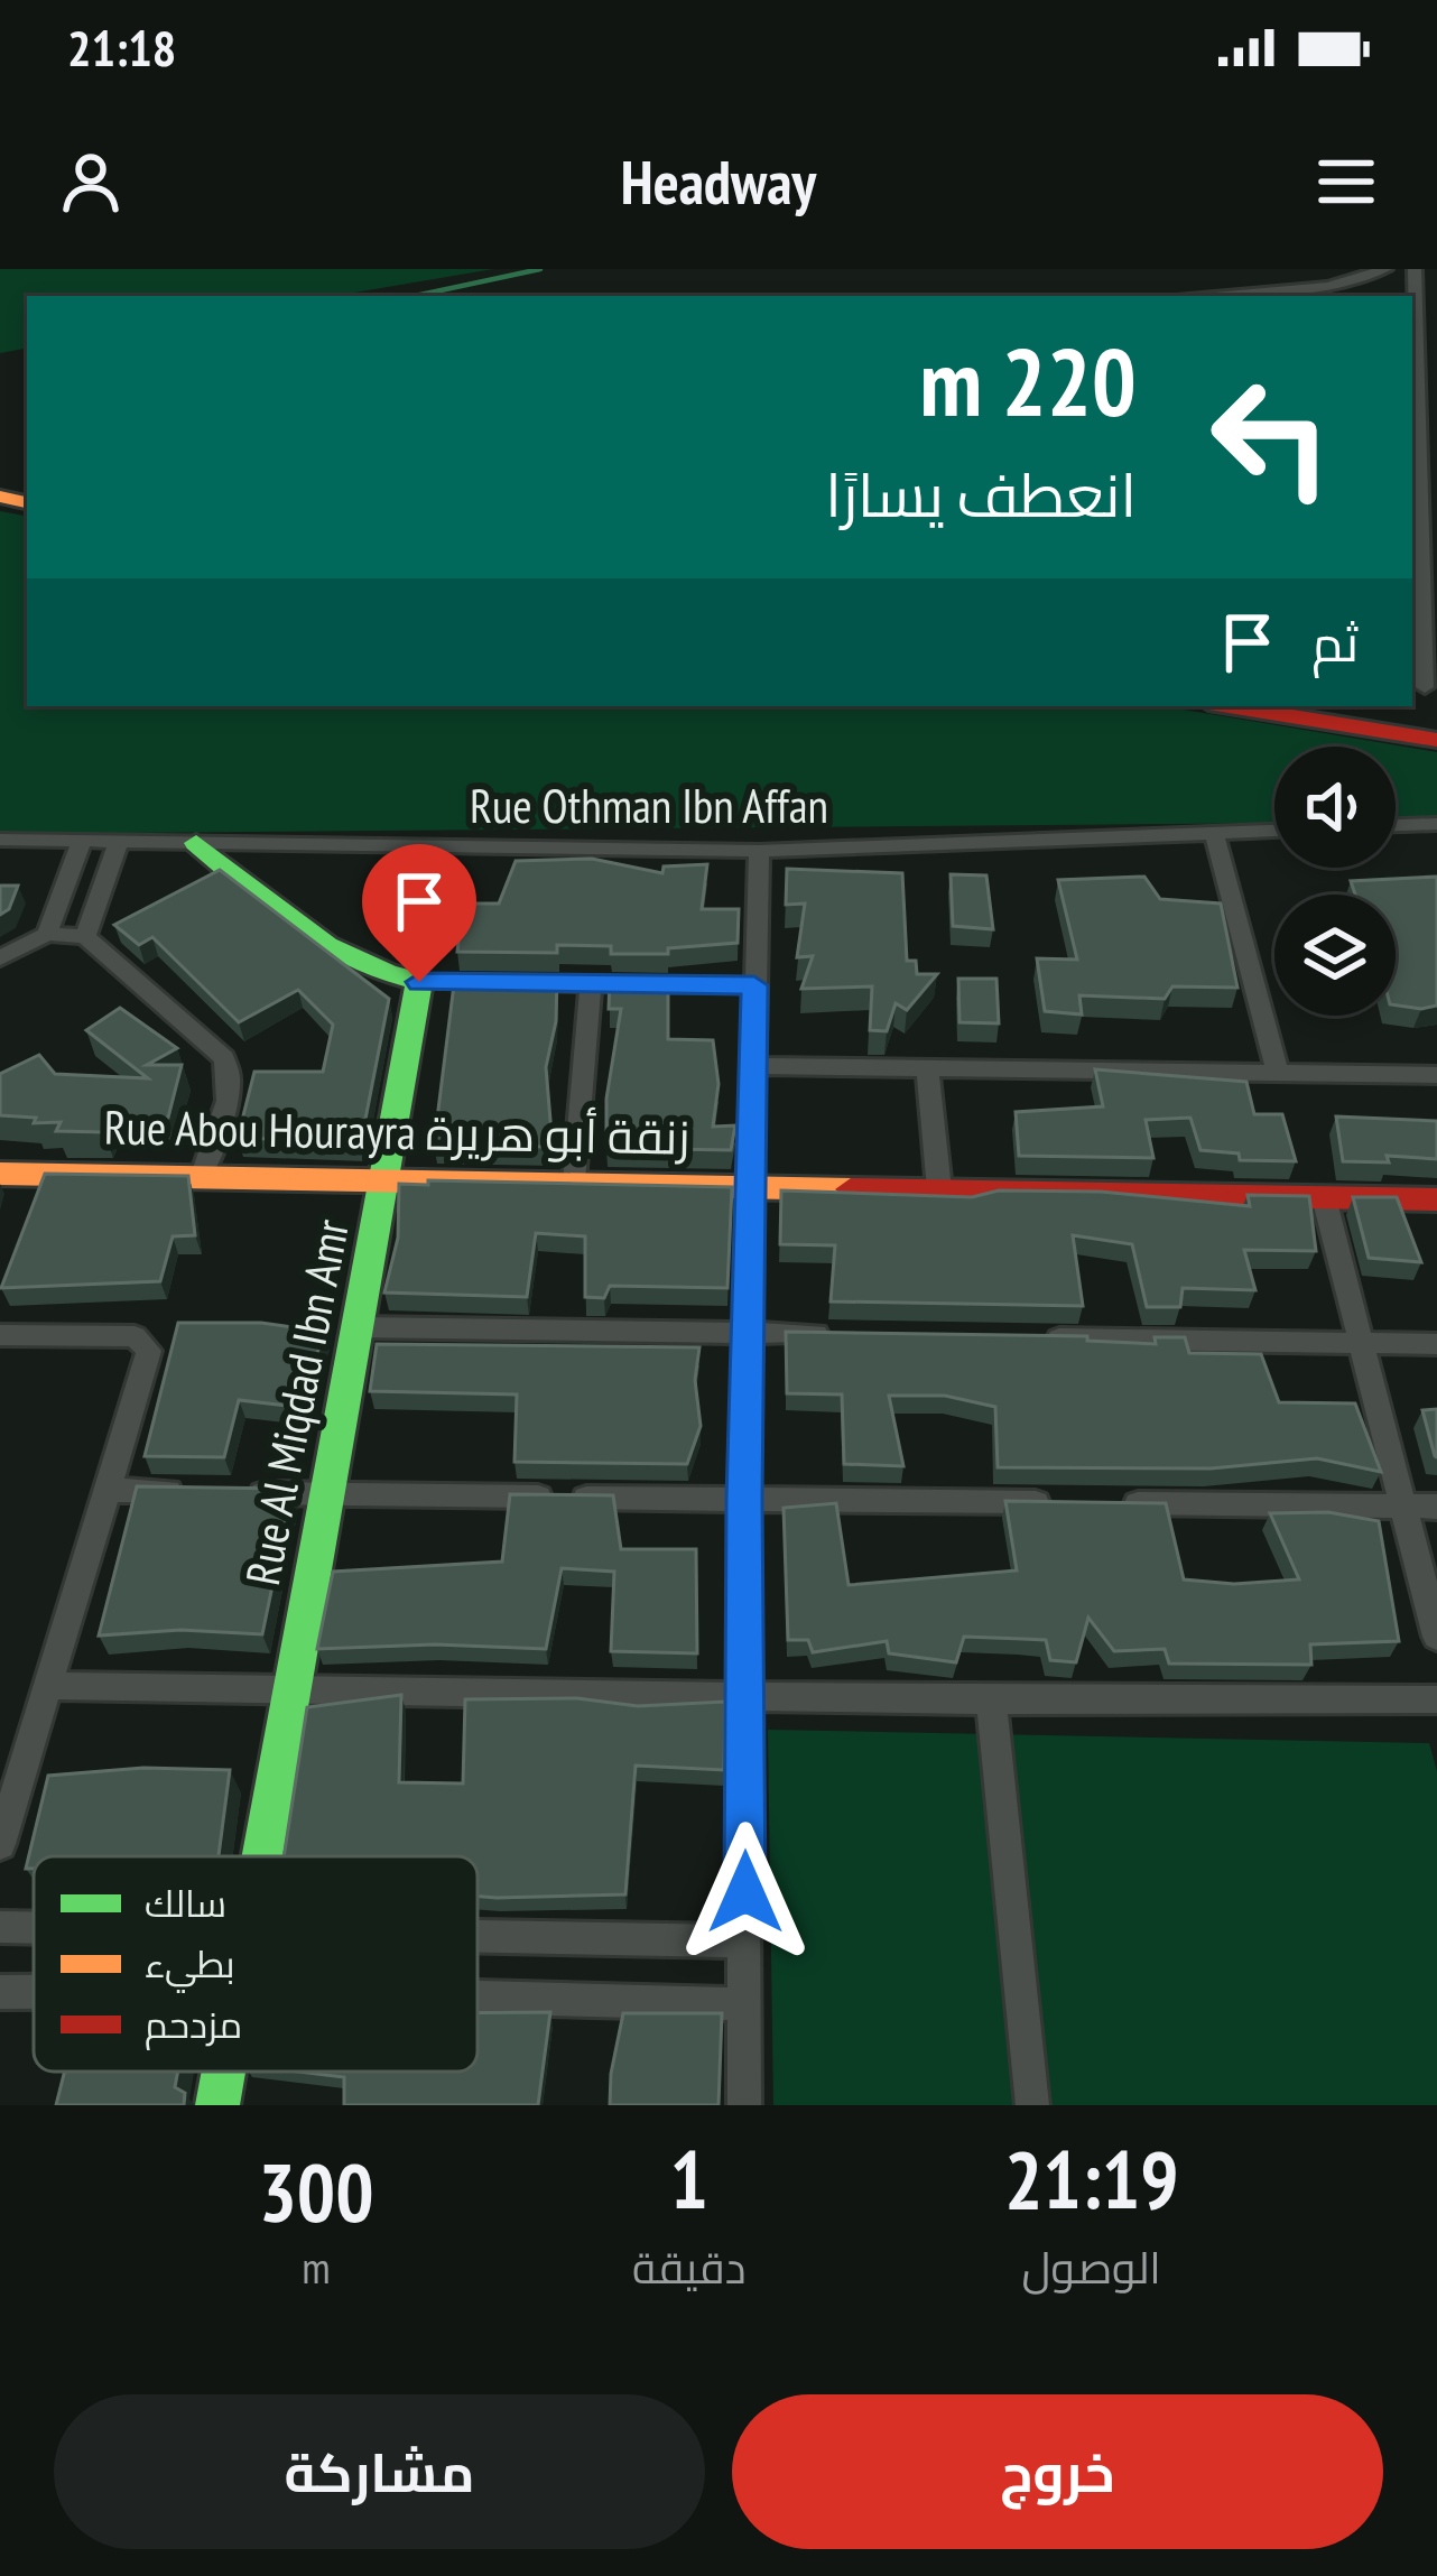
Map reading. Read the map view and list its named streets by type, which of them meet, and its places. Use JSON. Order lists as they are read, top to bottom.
{
  "streets": {
    "main road": ["Rue Abou Hourayra زنقة أبو هريرة", "Rue Al Miqdad Ibn Amr"],
    "street": ["Rue Othman Ibn Affan"]
  },
  "crossings": [
    ["Rue Abou Hourayra زنقة أبو هريرة", "Rue Al Miqdad Ibn Amr"]
  ],
  "legend": ["سالك", "بطيء", "مزدحم"],
  "page": {
    "status": "21:18",
    "header": "Headway",
    "turn": ["220 m", "انعطف يسارًا"],
    "then": "ثم",
    "eta": [
      "21:19",
      "الوصول",
      "1",
      "دقيقة",
      "300",
      "m"
    ],
    "buttons": ["خروج", "مشاركة"]
  }
}
